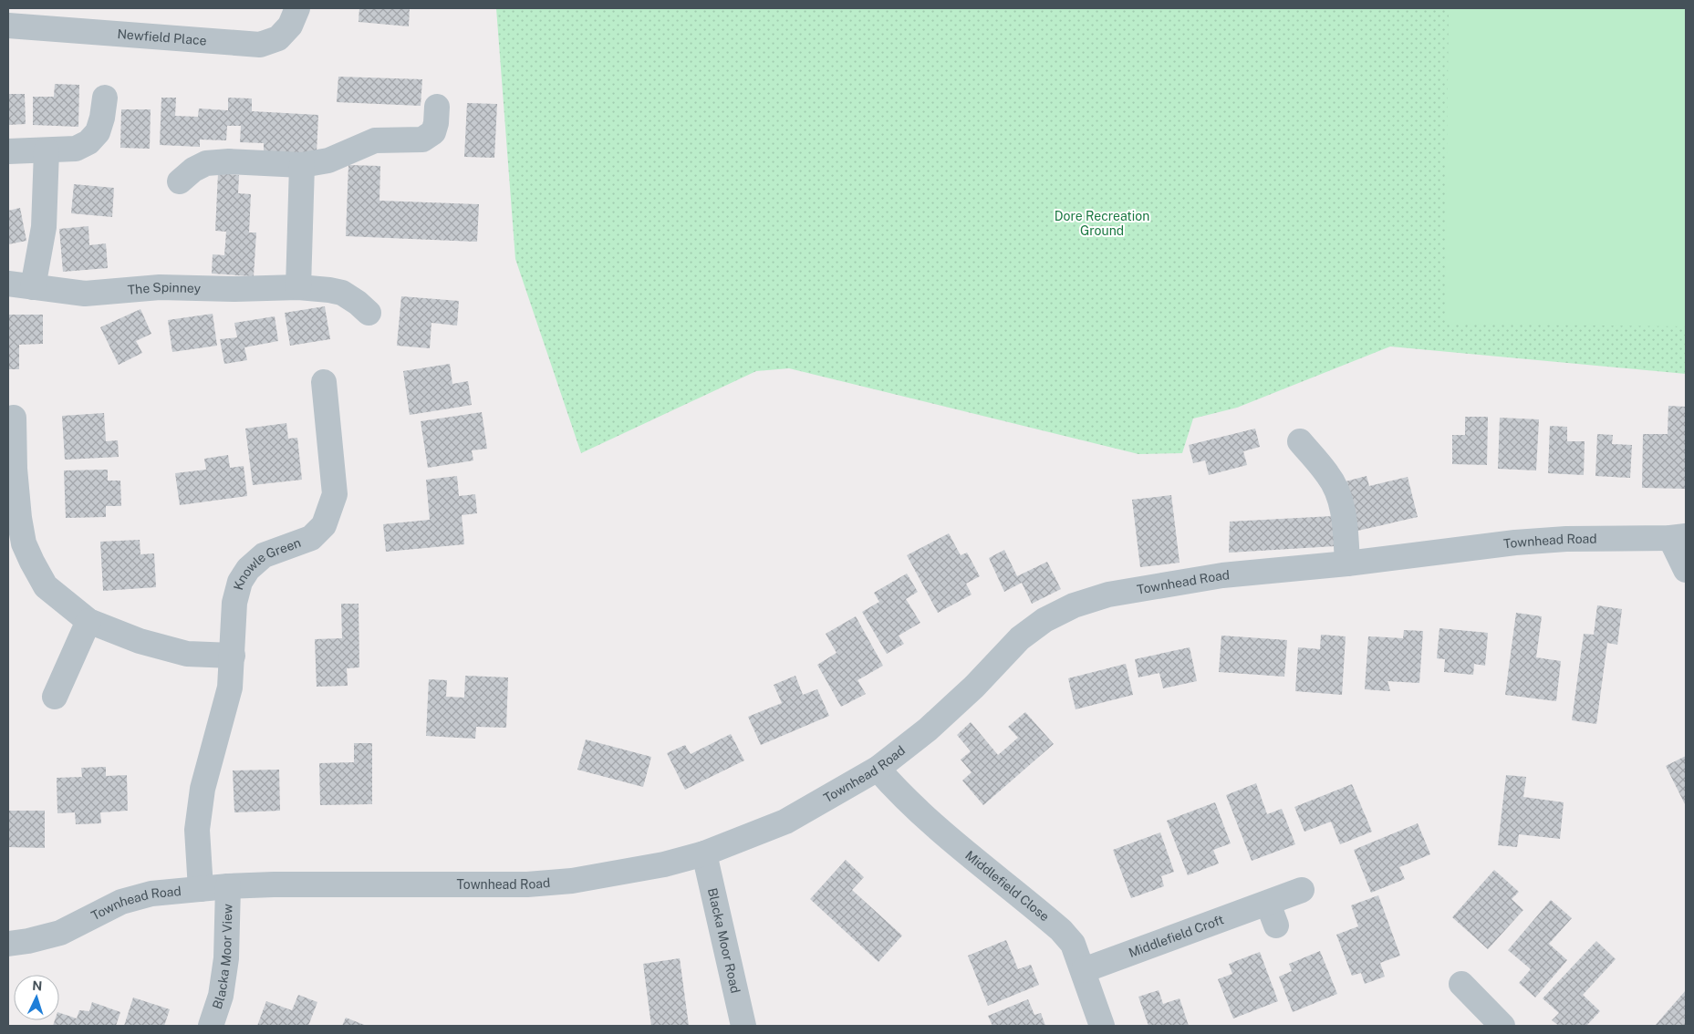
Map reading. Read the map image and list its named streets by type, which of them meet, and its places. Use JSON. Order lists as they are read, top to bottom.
{
  "streets": {
    "street": [
      "Newfield Place",
      "The Spinney",
      "Townhead Road",
      "Knowle Green",
      "Middlefield Close",
      "Middlefield Croft",
      "Blacka Moor Road",
      "Blacka Moor View"
    ]
  },
  "crossings": [
    ["Townhead Road", "Knowle Green"],
    ["Townhead Road", "Middlefield Close"],
    ["Townhead Road", "Blacka Moor Road"],
    ["Townhead Road", "Blacka Moor View"],
    ["Middlefield Close", "Middlefield Croft"]
  ],
  "parks": ["Dore Recreation Ground"],
  "north": "top"
}
